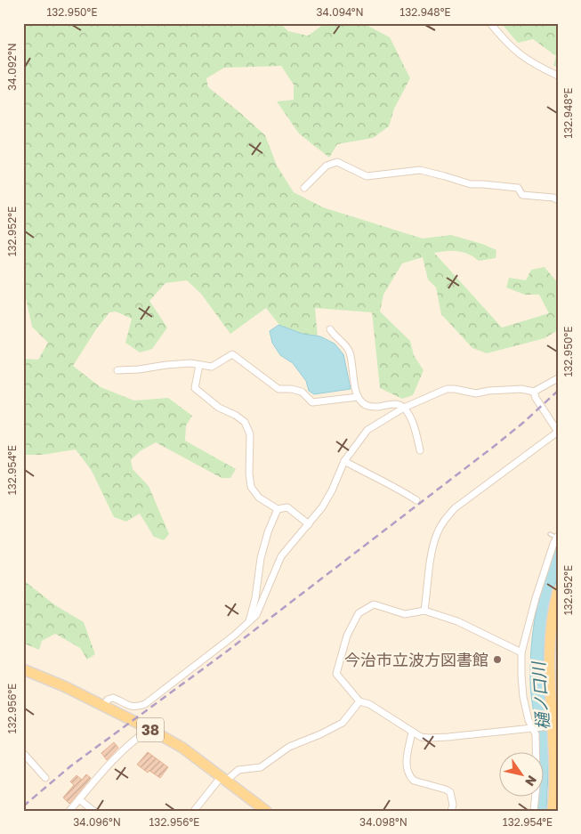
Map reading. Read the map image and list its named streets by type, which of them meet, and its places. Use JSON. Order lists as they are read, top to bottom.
{
  "streets": {
    "main road": ["38"]
  },
  "water": ["樋ノ口川"],
  "places": ["今治市立波方図書館"],
  "north": "bottom right",
  "coordinates": [
    "132.950°E",
    "34.094°N",
    "132.948°E",
    "34.092°N",
    "132.952°E",
    "132.954°E",
    "132.956°E",
    "34.096°N",
    "34.098°N"
  ]
}
